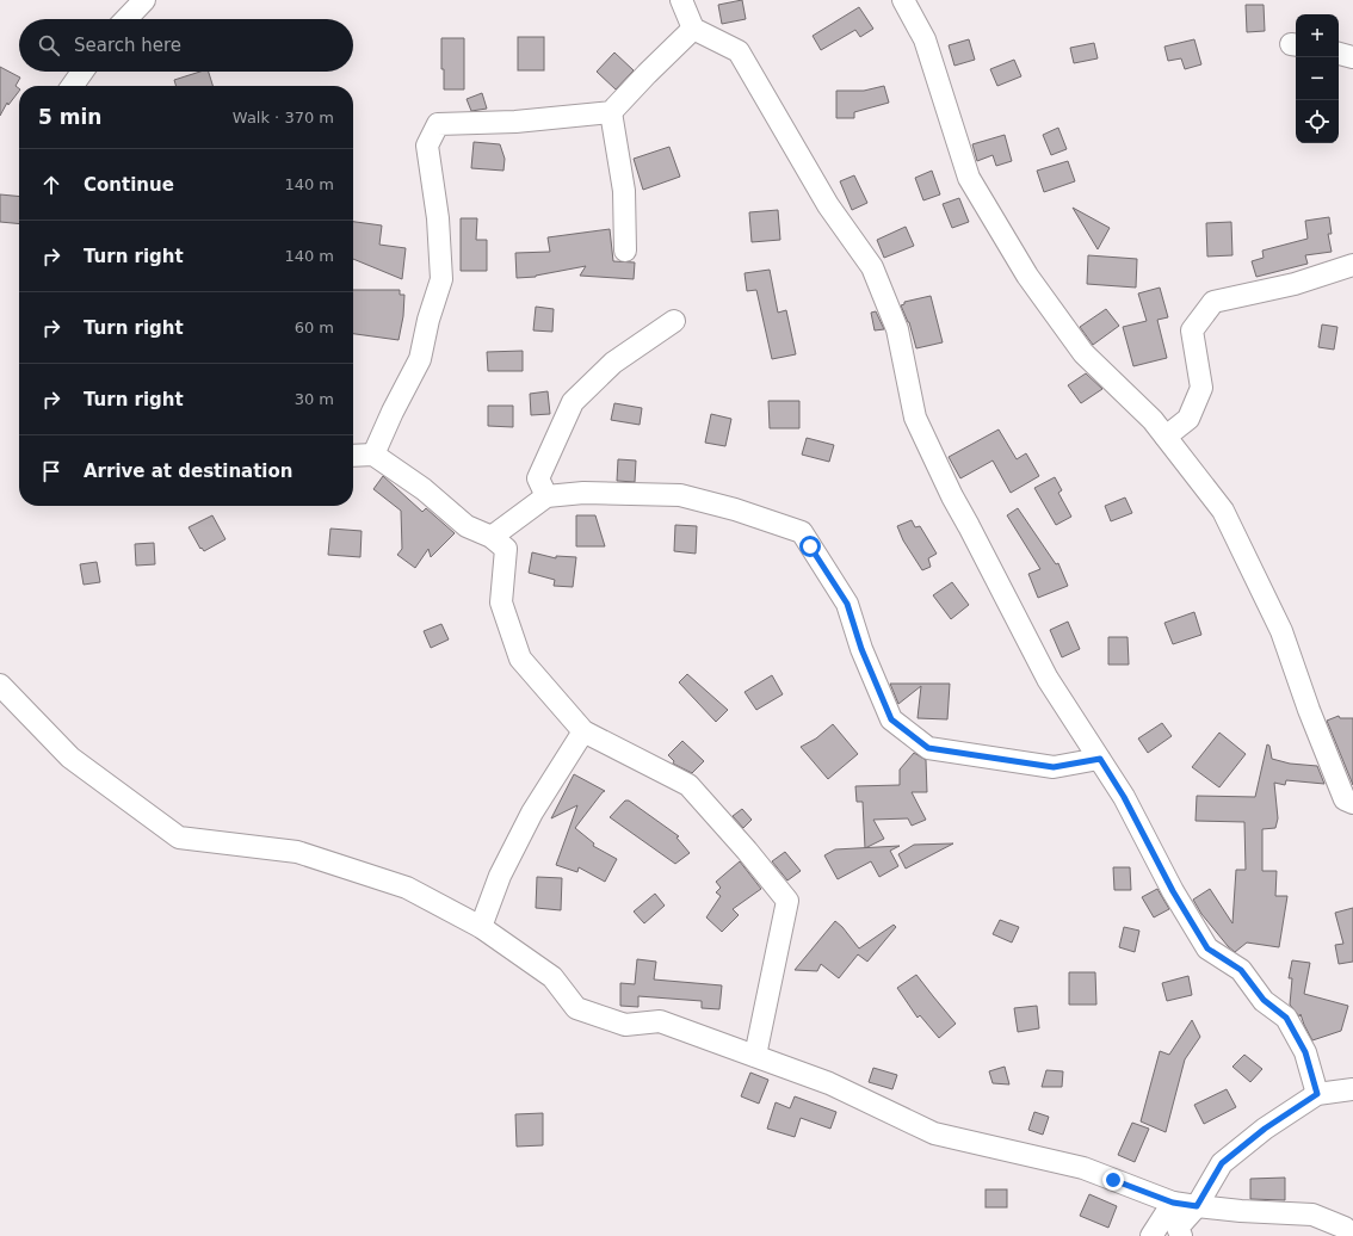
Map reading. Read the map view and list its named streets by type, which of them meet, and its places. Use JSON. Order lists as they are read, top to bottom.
{
  "page": {
    "map_buttons": ["+", "−"],
    "search": "Search here",
    "heading": ["5 min", "Walk · 370 m"],
    "list": [
      ["Continue", "140 m"],
      ["Turn right", "140 m"],
      ["Turn right", "60 m"],
      ["Turn right", "30 m"],
      "Arrive at destination"
    ]
  }
}
